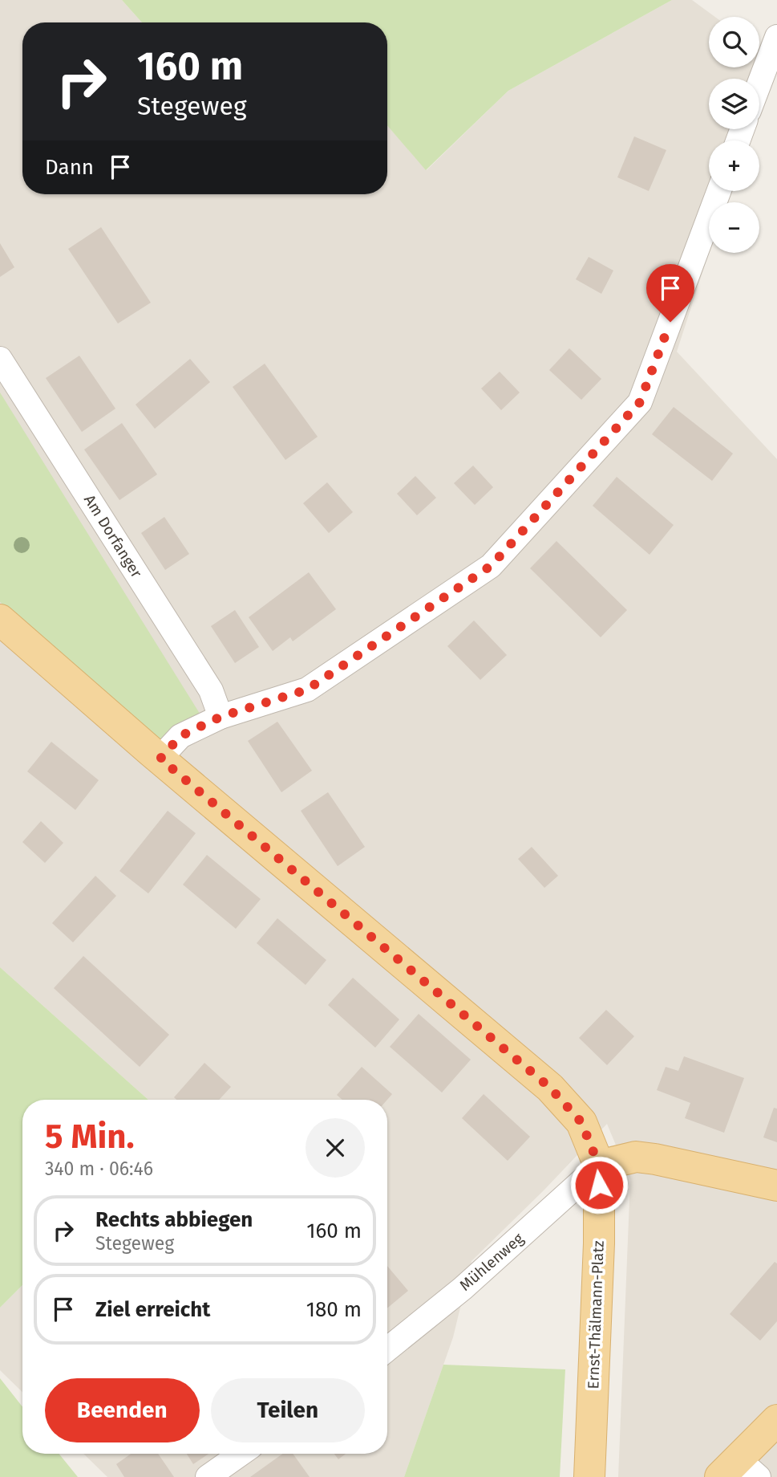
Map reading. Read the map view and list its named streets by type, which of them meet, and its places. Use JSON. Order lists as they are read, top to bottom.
{
  "streets": {
    "main road": ["Ernst-Thälmann-Platz"],
    "street": ["Am Dorfanger", "Mühlenweg"]
  },
  "crossings": [
    ["Mühlenweg", "Ernst-Thälmann-Platz"]
  ],
  "page": {
    "map_buttons": ["+", "−"],
    "turn": ["160 m", "Stegeweg"],
    "then": "Dann",
    "heading": ["5 Min.", "340 m · 06:46"],
    "list": [
      {
        "name": "Rechts abbiegen",
        "note": "Stegeweg",
        "value": "160 m"
      },
      {
        "name": "Ziel erreicht",
        "value": "180 m"
      }
    ],
    "buttons": ["Beenden", "Teilen"]
  }
}
